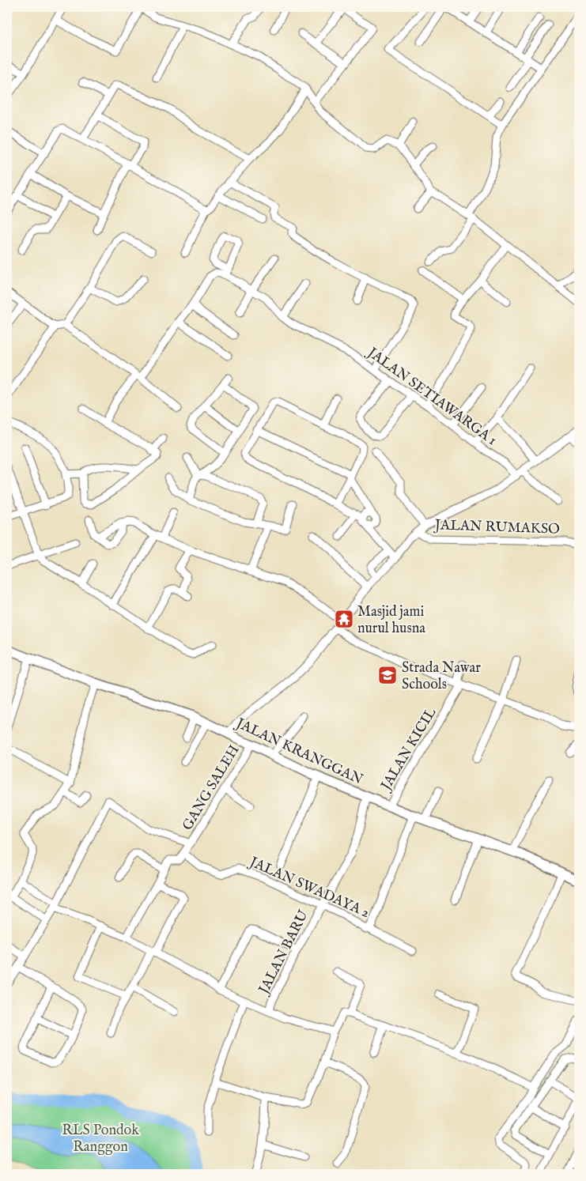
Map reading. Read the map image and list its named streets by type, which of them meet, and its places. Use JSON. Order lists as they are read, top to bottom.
{
  "streets": {
    "main road": ["JALAN KRANGGAN"],
    "street": [
      "JALAN SETIAWARGA 1",
      "JALAN RUMAKSO",
      "JALAN KICIL",
      "GANG SALEH",
      "JALAN SWADAYA 2",
      "JALAN BARU"
    ]
  },
  "crossings": [
    ["JALAN KICIL", "JALAN KRANGGAN"],
    ["JALAN KRANGGAN", "GANG SALEH"],
    ["JALAN KRANGGAN", "JALAN SWADAYA 2"],
    ["JALAN KRANGGAN", "JALAN BARU"],
    ["JALAN SWADAYA 2", "JALAN BARU"]
  ],
  "parks": ["RLS Pondok Ranggon"],
  "places": {
    "temple": ["Masjid jami nurul husna"],
    "school or university": ["Strada Nawar Schools"]
  }
}
